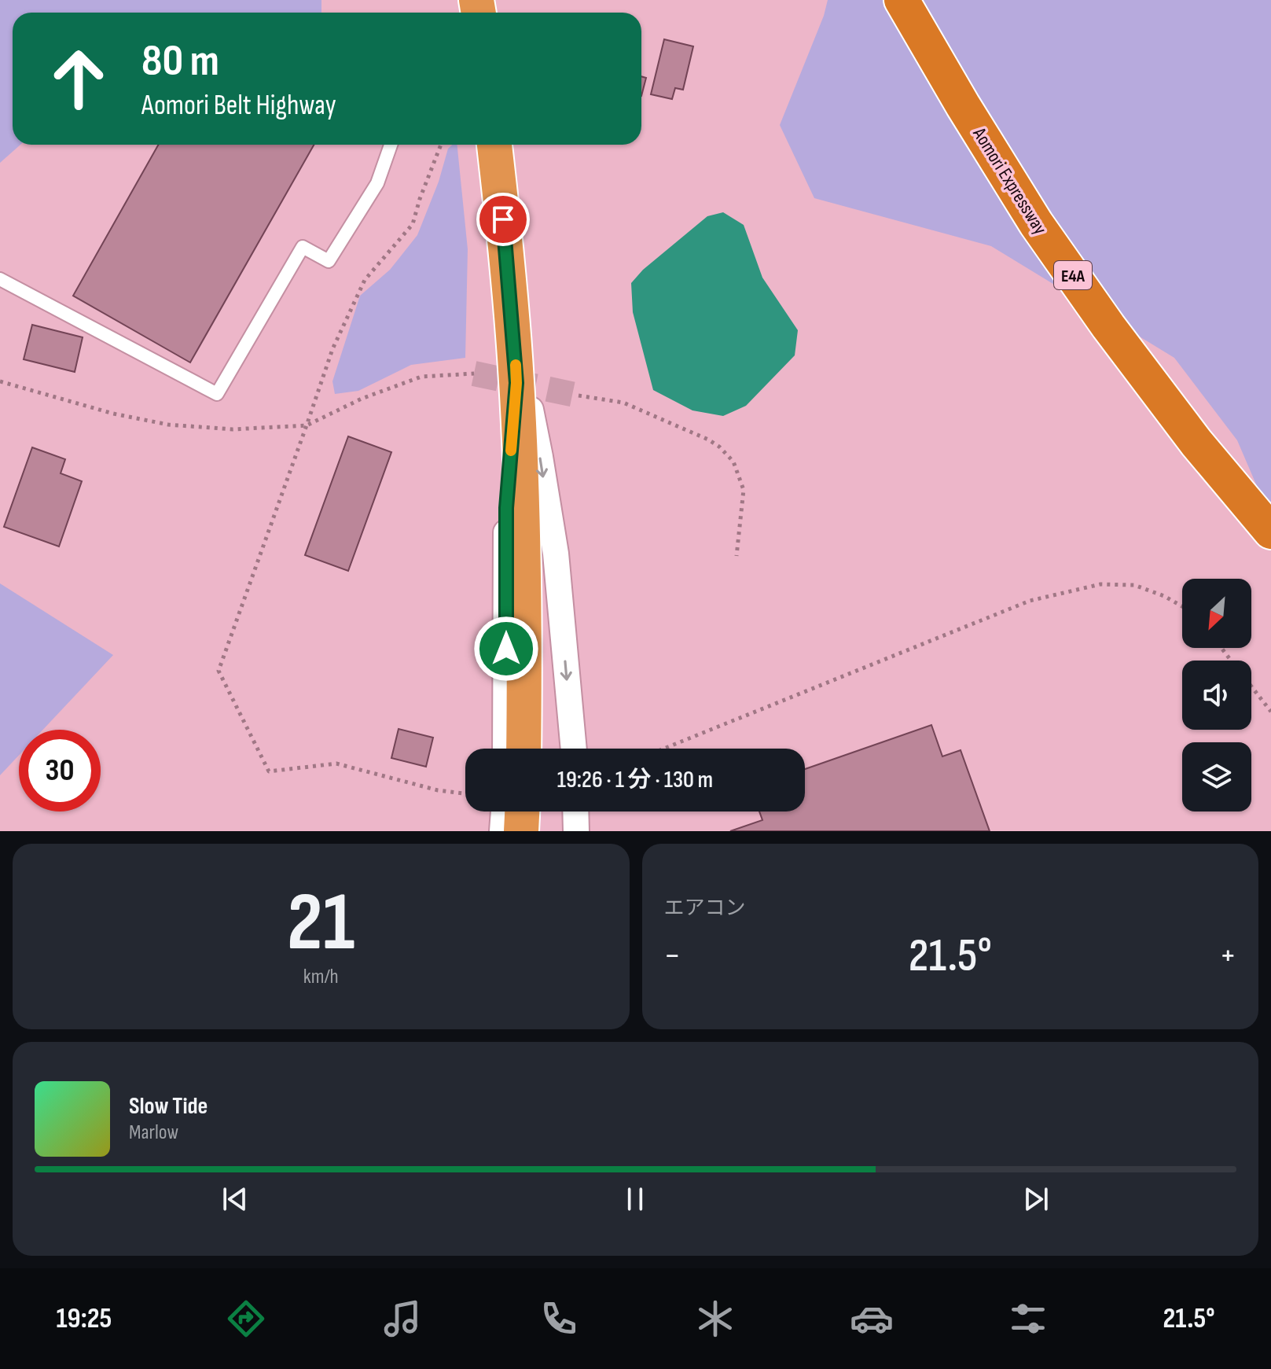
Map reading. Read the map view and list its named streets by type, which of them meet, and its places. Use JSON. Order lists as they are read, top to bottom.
{
  "streets": {
    "highway": ["Aomori Expressway", "E4A"]
  },
  "north": "bottom left",
  "page": {
    "turn": ["80 m", "Aomori Belt Highway"],
    "limit": "30",
    "trip": "19:26 · 1 分 · 130 m",
    "tile": [
      ["21", "km/h"],
      "エアコン"
    ],
    "heat": ["−", "21.5°", "+"],
    "song": ["Slow Tide", "Marlow"],
    "tabs": ["19:25", "21.5°"]
  }
}
